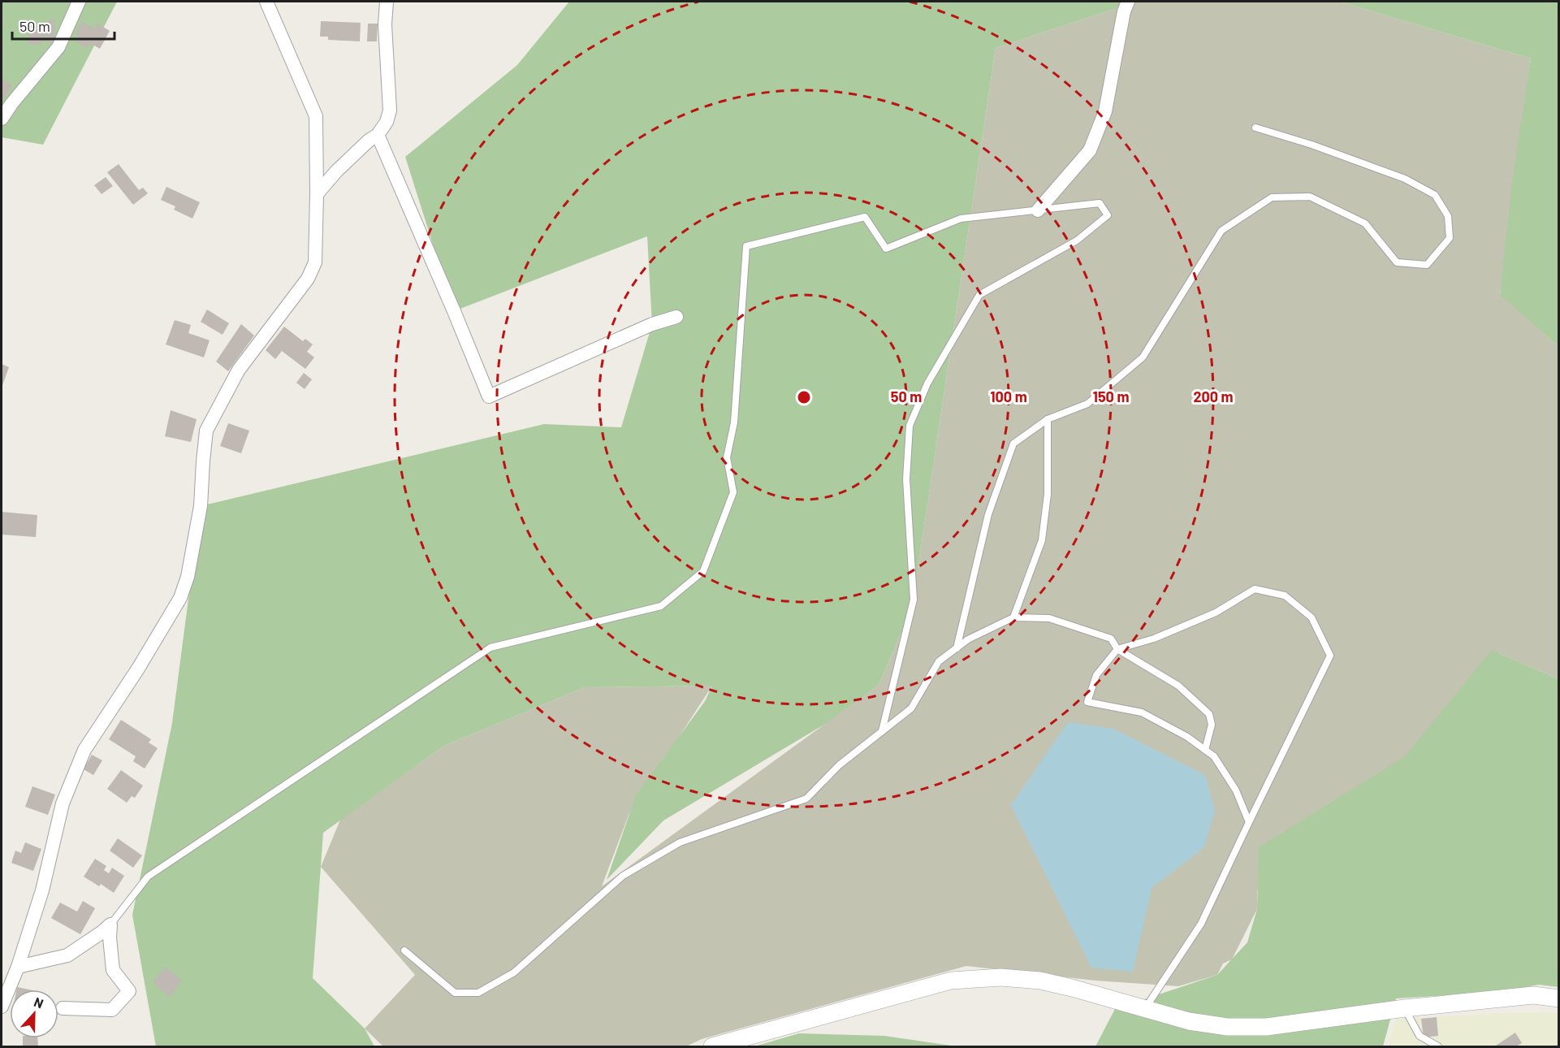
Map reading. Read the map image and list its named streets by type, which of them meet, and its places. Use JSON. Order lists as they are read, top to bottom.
{
  "scale_bar": "50 m",
  "north": "top",
  "rings": [
    "50 m",
    "100 m",
    "150 m",
    "200 m"
  ]
}
